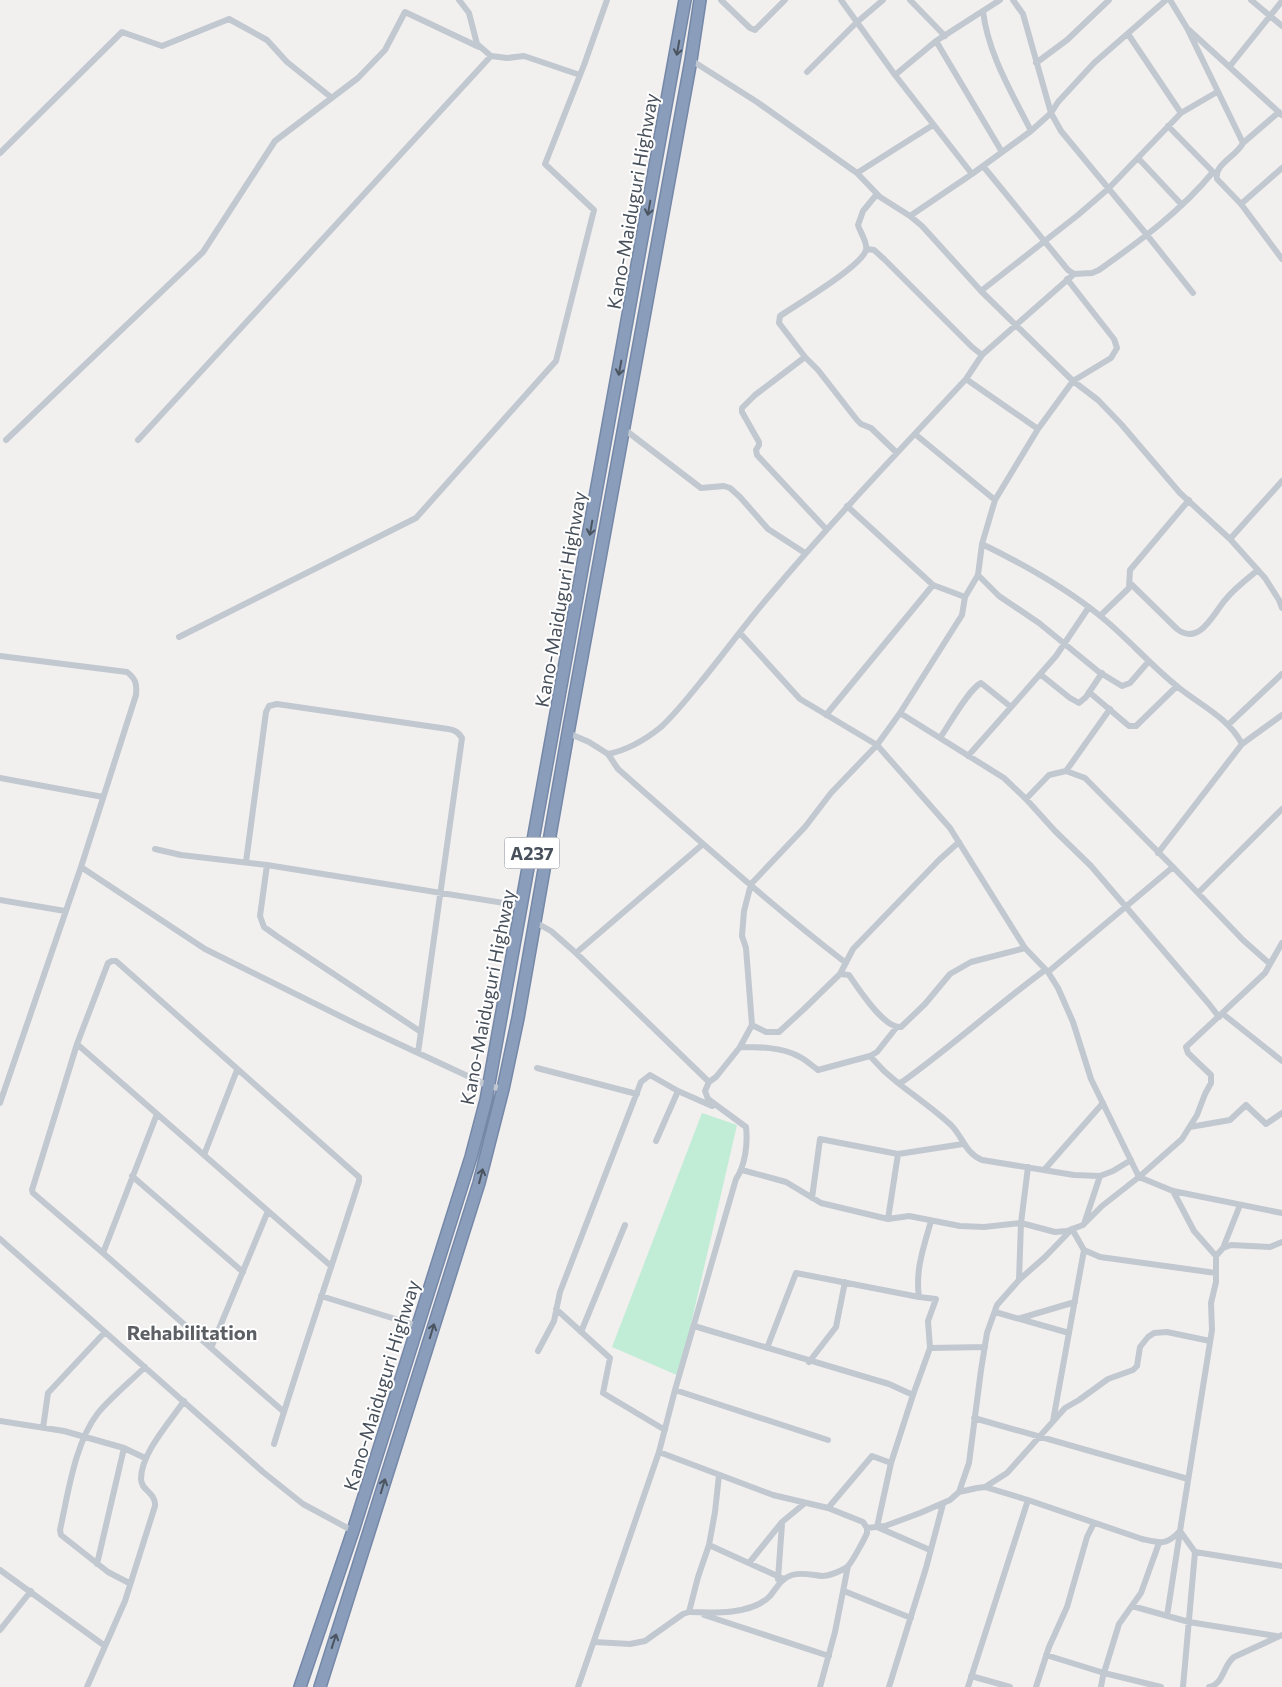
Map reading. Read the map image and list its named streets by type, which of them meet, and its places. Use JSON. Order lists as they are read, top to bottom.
{
  "streets": {
    "highway": ["Kano-Maiduguri Highway", "A237"]
  },
  "districts": ["Rehabilitation"]
}
